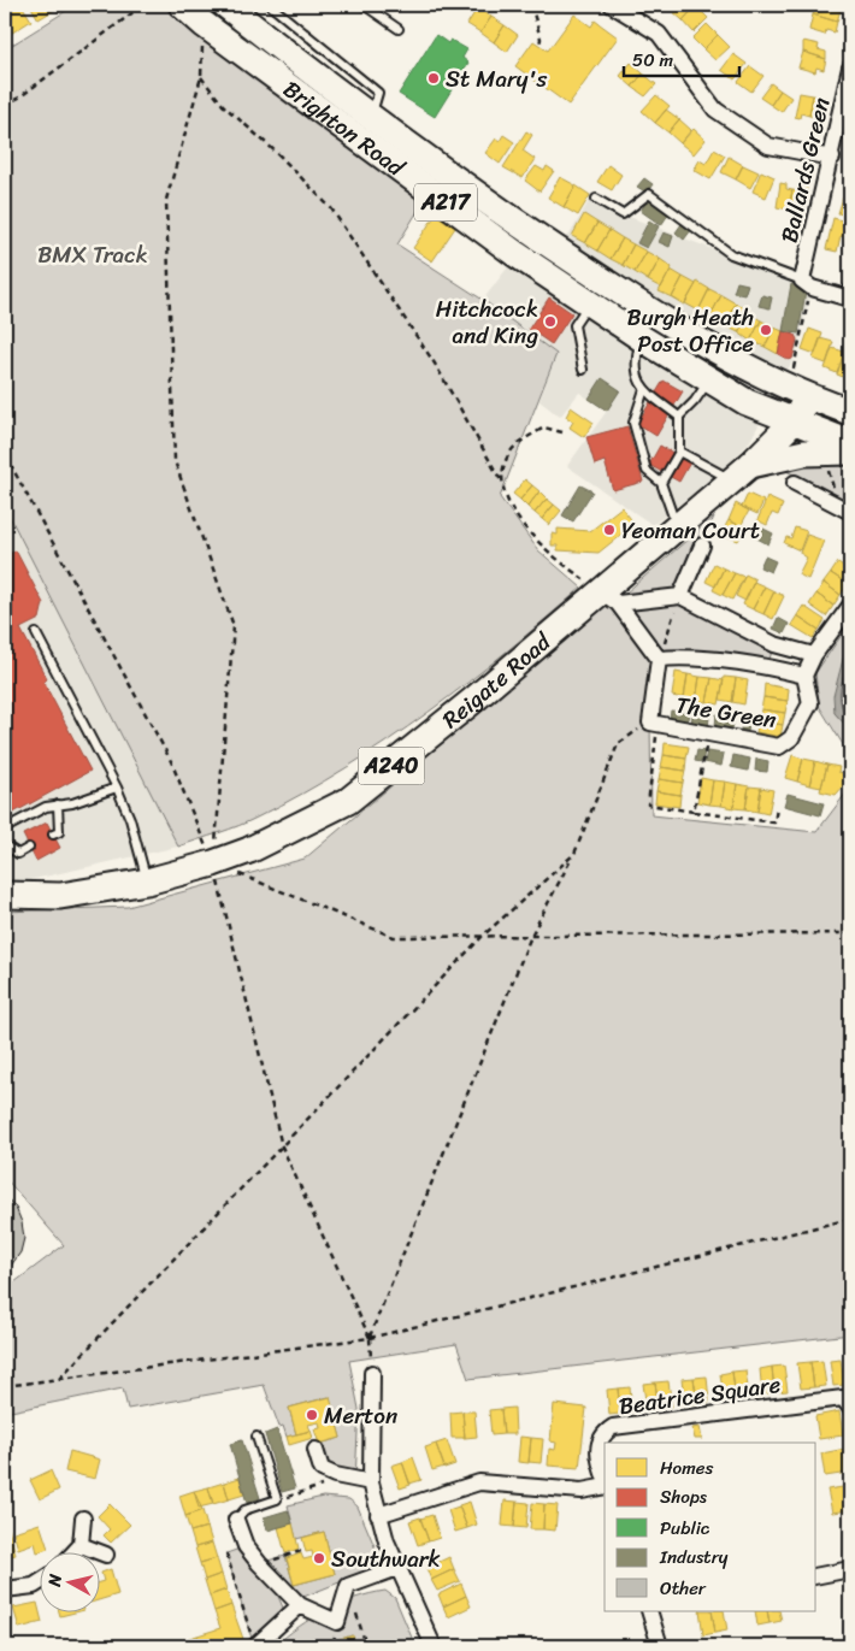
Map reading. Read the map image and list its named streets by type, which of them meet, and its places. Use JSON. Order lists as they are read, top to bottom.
{
  "streets": {
    "highway": [
      "Brighton Road",
      "A217",
      "Reigate Road",
      "A240"
    ],
    "street": ["Ballards Green", "The Green", "Beatrice Square"]
  },
  "crossings": [
    ["Brighton Road", "Reigate Road"],
    ["Brighton Road", "A240"],
    ["Reigate Road", "A240"]
  ],
  "parks": ["BMX Track"],
  "places": [
    "St Mary's",
    "Hitchcock and King",
    "Burgh Heath Post Office",
    "Yeoman Court",
    "Merton",
    "Southwark"
  ],
  "legend": [
    "Homes",
    "Shops",
    "Public",
    "Industry",
    "Other"
  ],
  "scale_bar": "50 m",
  "north": "left"
}
